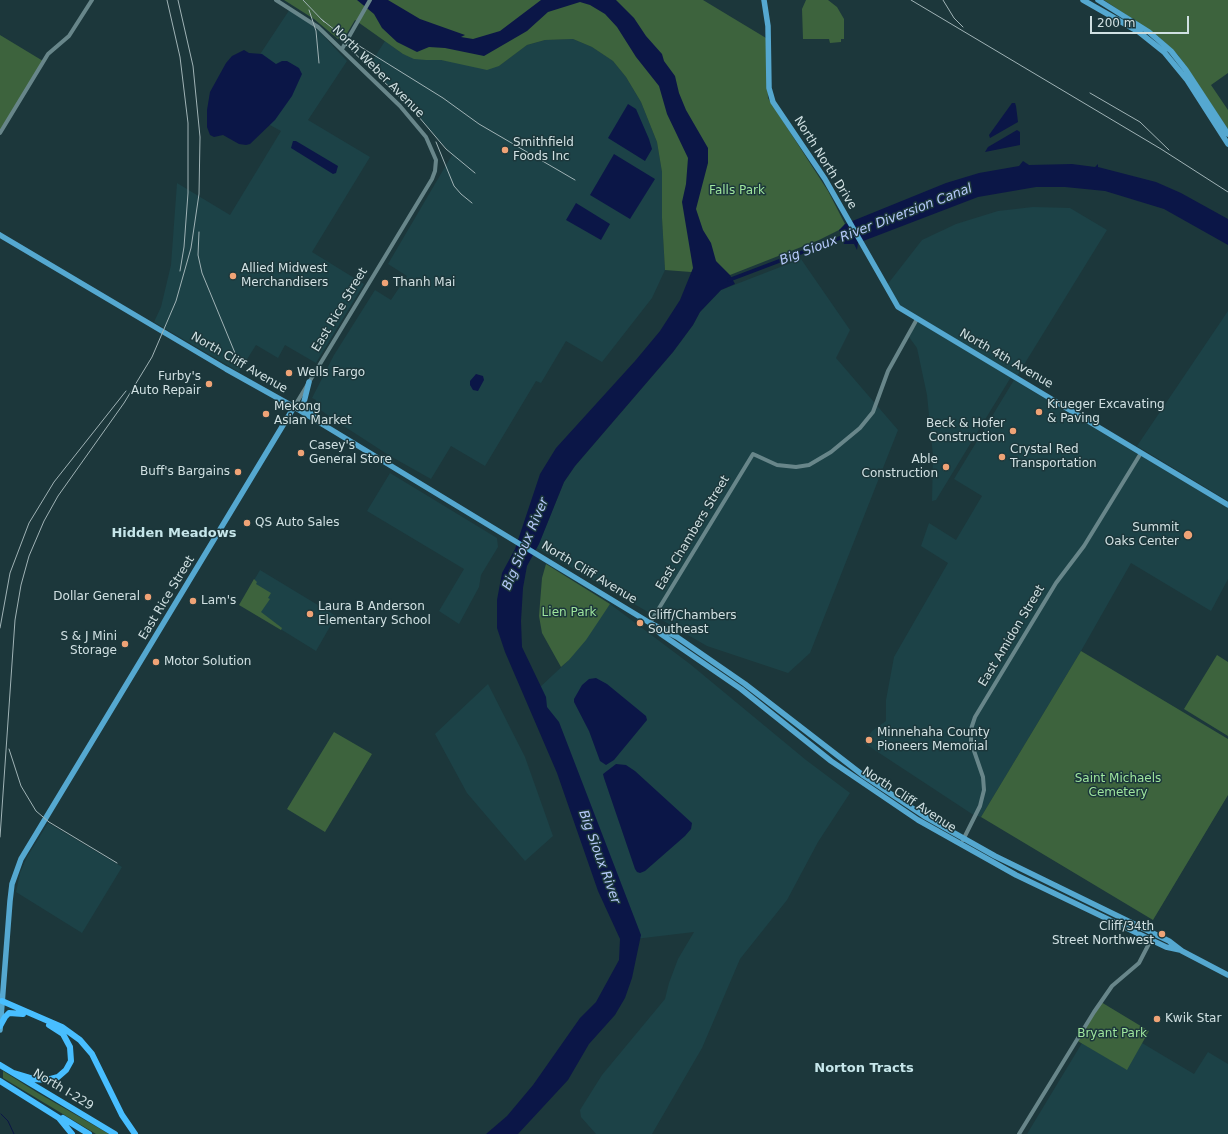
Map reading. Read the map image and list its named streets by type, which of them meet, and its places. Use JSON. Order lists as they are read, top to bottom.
{
  "streets": {
    "highway": ["North I-229"],
    "main road": [
      "North North Drive",
      "East Rice Street",
      "North 4th Avenue",
      "North Cliff Avenue"
    ],
    "street": ["North Weber Avenue", "East Chambers Street", "East Amidon Street"]
  },
  "crossings": [
    ["North Weber Avenue", "East Rice Street"],
    ["North North Drive", "North 4th Avenue"],
    ["North North Drive", "East Chambers Street"],
    ["East Rice Street", "North Cliff Avenue"],
    ["North 4th Avenue", "East Chambers Street"],
    ["North 4th Avenue", "East Amidon Street"],
    ["North Cliff Avenue", "East Chambers Street"],
    ["North Cliff Avenue", "East Amidon Street"]
  ],
  "districts": ["Hidden Meadows", "Norton Tracts"],
  "water": ["Big Sioux River Diversion Canal", "Big Sioux River"],
  "parks": [
    "Falls Park",
    "Lien Park",
    "Saint Michaels Cemetery",
    "Bryant Park"
  ],
  "places": [
    "Smithfield Foods Inc",
    "Allied Midwest Merchandisers",
    "Thanh Mai",
    "Wells Fargo",
    "Furby's Auto Repair",
    "Krueger Excavating & Paving",
    "Mekong Asian Market",
    "Beck & Hofer Construction",
    "Casey's General Store",
    "Crystal Red Transportation",
    "Able Construction",
    "Buff's Bargains",
    "QS Auto Sales",
    "Summit Oaks Center",
    "Dollar General",
    "Lam's",
    "Laura B Anderson Elementary School",
    "Cliff/Chambers Southeast",
    "S & J Mini Storage",
    "Motor Solution",
    "Minnehaha County Pioneers Memorial",
    "Cliff/34th Street Northwest",
    "Kwik Star"
  ],
  "scale_bar": "200 m"
}
